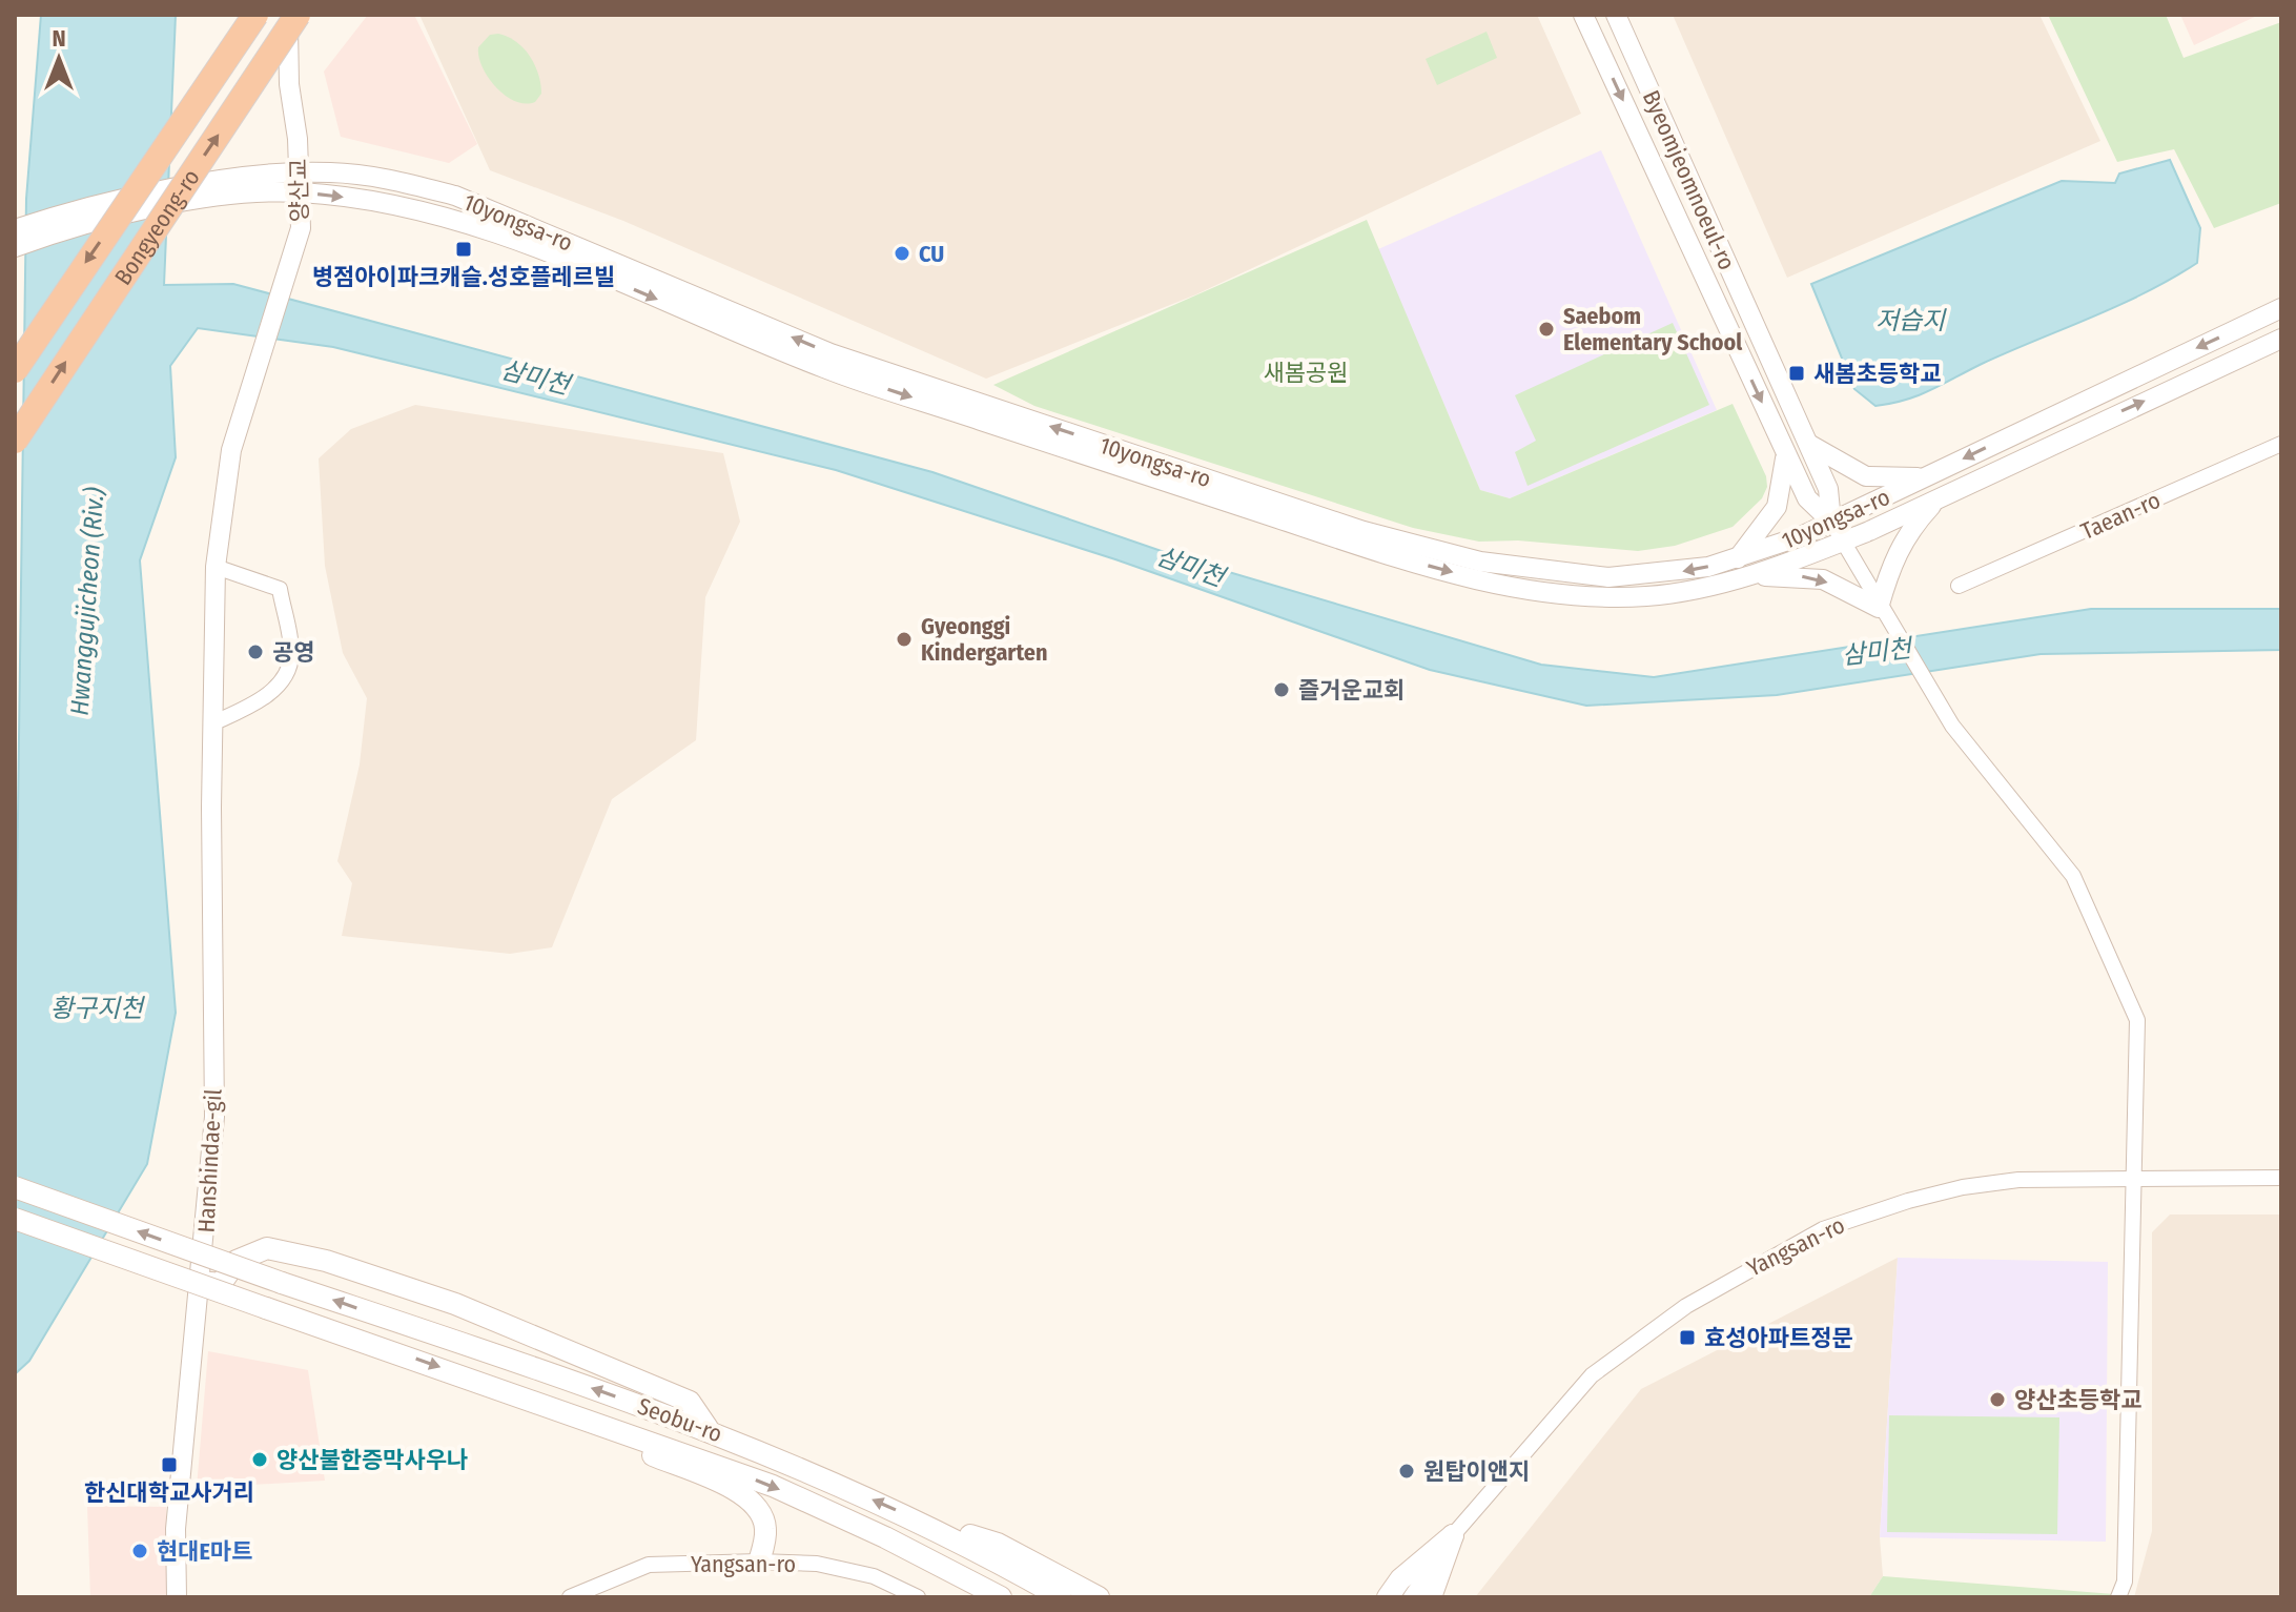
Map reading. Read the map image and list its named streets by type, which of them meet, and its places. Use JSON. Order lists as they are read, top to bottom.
{
  "streets": {
    "highway": ["Bongyeong-ro"],
    "main road": ["Seobu-ro"],
    "street": [
      "Byeomjeomnoeul-ro",
      "양산교",
      "10yongsa-ro",
      "Taean-ro",
      "Hanshindae-gil",
      "Yangsan-ro"
    ]
  },
  "crossings": [
    ["Byeomjeomnoeul-ro", "10yongsa-ro"],
    ["양산교", "10yongsa-ro"],
    ["양산교", "Hanshindae-gil"]
  ],
  "water": [
    "저습지",
    "삼미천",
    "Hwanggujicheon (Riv.)",
    "황구지천"
  ],
  "parks": ["새봄공원"],
  "places": {
    "transit": [
      "병점아이파크캐슬.성호플레르빌",
      "새봄초등학교",
      "효성아파트정문",
      "한신대학교사거리"
    ],
    "other": [
      "CU",
      "Saebom Elementary School",
      "Gyeonggi Kindergarten",
      "공영",
      "즐거운교회",
      "양산초등학교",
      "양산불한증막사우나",
      "원탑이앤지",
      "현대E마트"
    ]
  },
  "north": "top"
}
